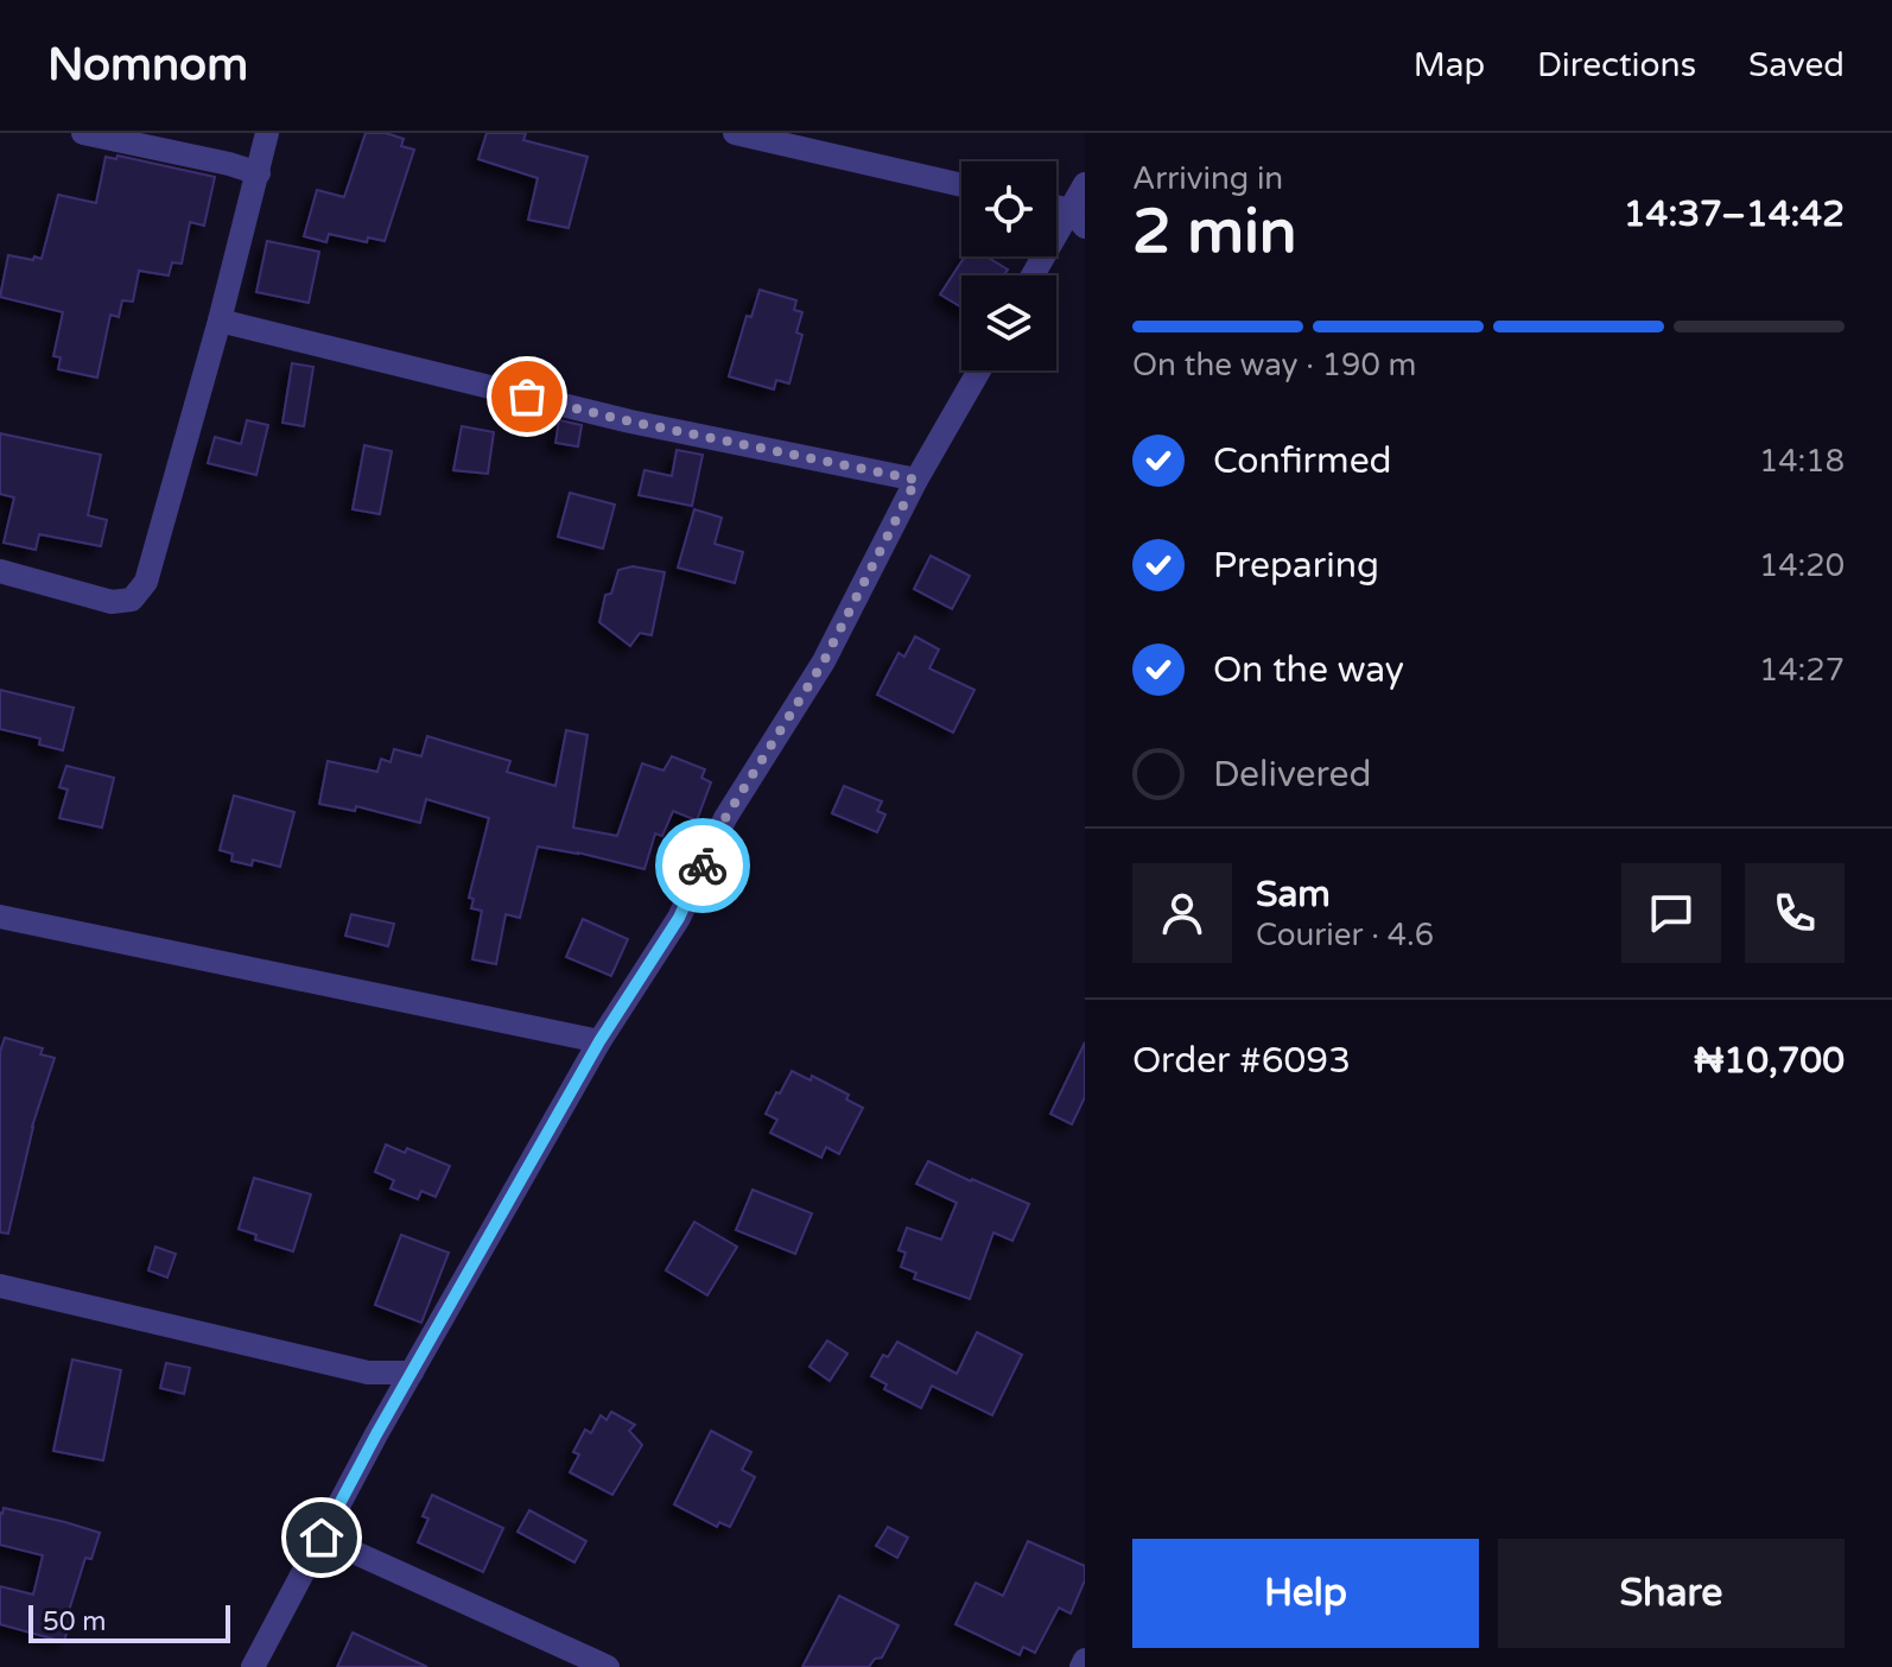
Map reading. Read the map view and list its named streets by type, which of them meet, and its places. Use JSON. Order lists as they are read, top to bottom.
{
  "scale_bar": "50 m",
  "page": {
    "header": "Nomnom",
    "nav": ["Map", "Directions", "Saved"],
    "heading": ["2 min", "Arriving in", "14:37–14:42"],
    "panel": [
      "Sam",
      "Courier · 4.6",
      "Order #6093",
      "₦10,700"
    ],
    "bar": "On the way · 190 m",
    "list": [
      ["Confirmed", "14:18"],
      ["Preparing", "14:20"],
      ["On the way", "14:27"],
      "Delivered"
    ],
    "buttons": ["Help", "Share"],
    "scale": "50 m"
  }
}
